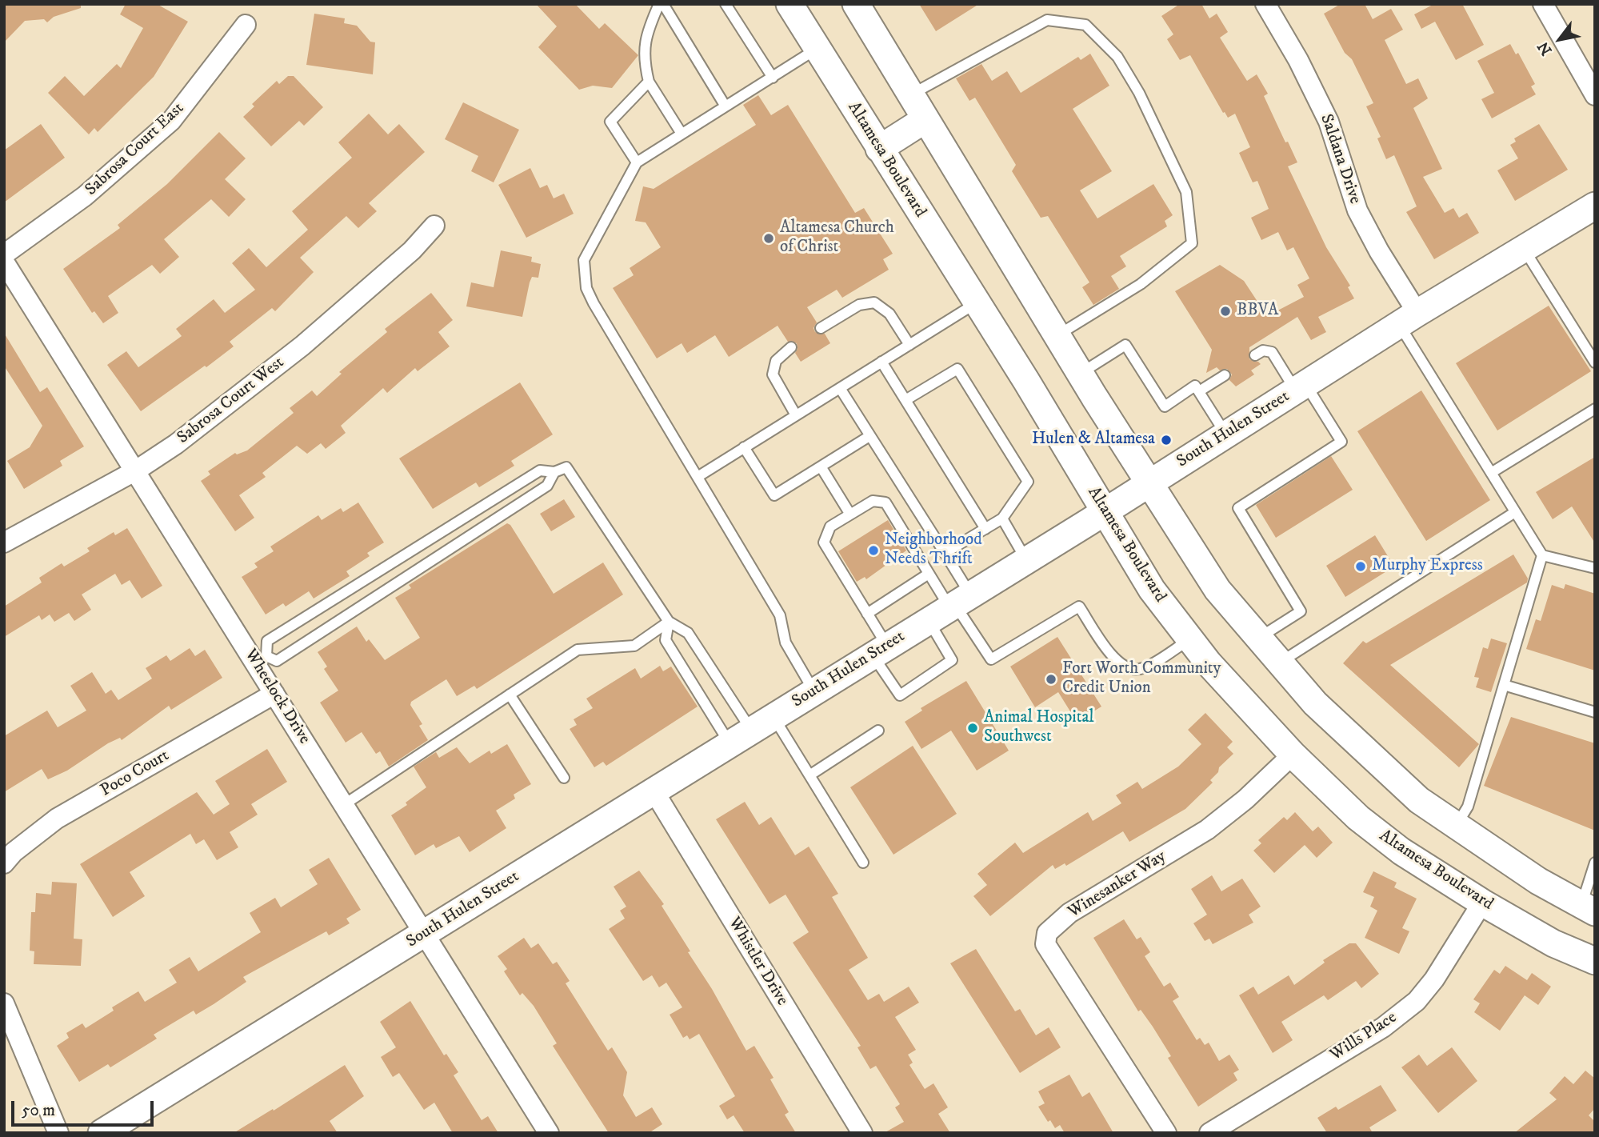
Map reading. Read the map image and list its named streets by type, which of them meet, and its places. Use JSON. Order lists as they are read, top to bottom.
{
  "streets": {
    "main road": ["Altamesa Boulevard", "South Hulen Street"],
    "street": [
      "Sabrosa Court East",
      "Saldana Drive",
      "Sabrosa Court West",
      "Wheelock Drive",
      "Poco Court",
      "Winesanker Way",
      "Whistler Drive",
      "Wills Place"
    ]
  },
  "crossings": [
    ["Saldana Drive", "South Hulen Street"],
    ["Altamesa Boulevard", "South Hulen Street"],
    ["Altamesa Boulevard", "Winesanker Way"],
    ["Altamesa Boulevard", "Wills Place"],
    ["Sabrosa Court West", "Wheelock Drive"],
    ["South Hulen Street", "Wheelock Drive"],
    ["South Hulen Street", "Whistler Drive"],
    ["Wheelock Drive", "Poco Court"]
  ],
  "places": [
    "Altamesa Church of Christ",
    "BBVA",
    "Hulen & Altamesa",
    "Neighborhood Needs Thrift",
    "Murphy Express",
    "Fort Worth Community Credit Union",
    "Animal Hospital Southwest"
  ],
  "scale_bar": "50 m",
  "north": "bottom left"
}
